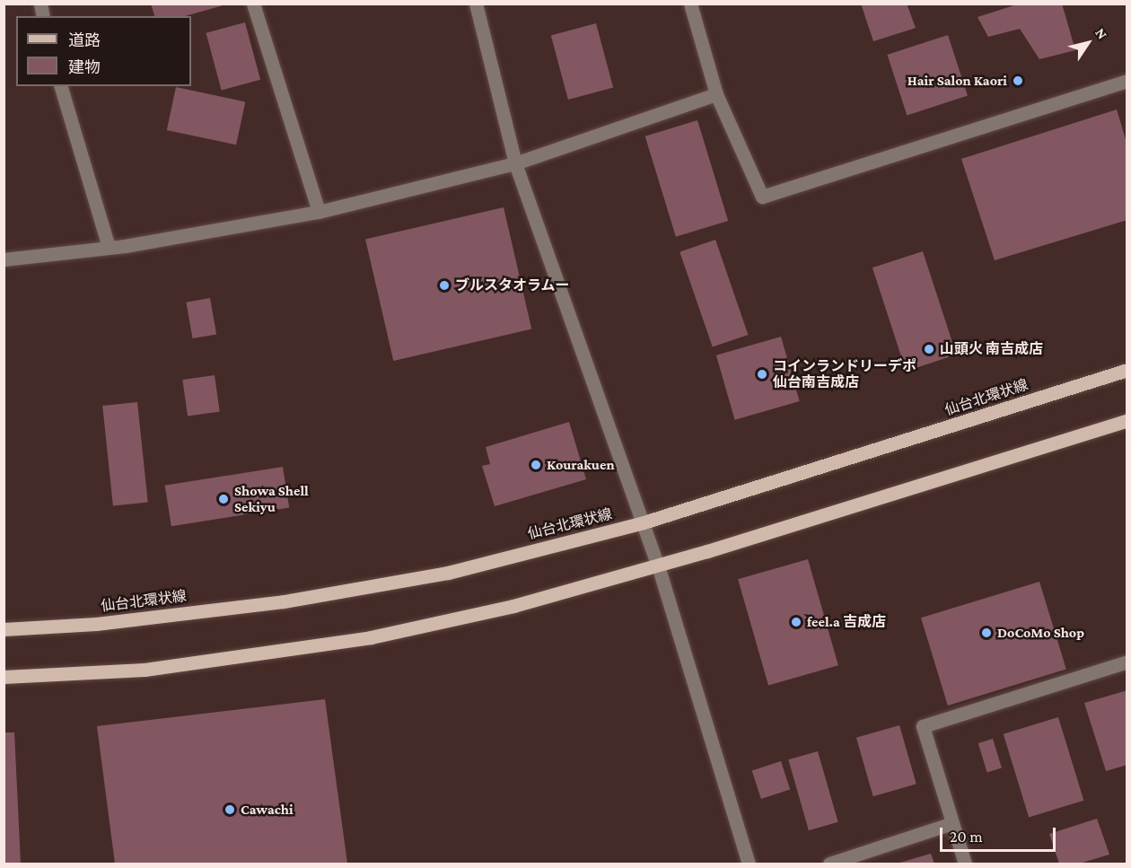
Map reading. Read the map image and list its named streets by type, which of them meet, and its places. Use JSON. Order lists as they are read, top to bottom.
{
  "streets": {
    "main road": ["仙台北環状線"]
  },
  "places": [
    "Hair Salon Kaori",
    "ブルスタオラムー",
    "山頭火 南吉成店",
    "コインランドリーデポ 仙台南吉成店",
    "Kourakuen",
    "Showa Shell Sekiyu",
    "feel.a 吉成店",
    "DoCoMo Shop",
    "Cawachi"
  ],
  "legend": ["道路", "建物"],
  "scale_bar": "20 m",
  "north": "top right"
}
